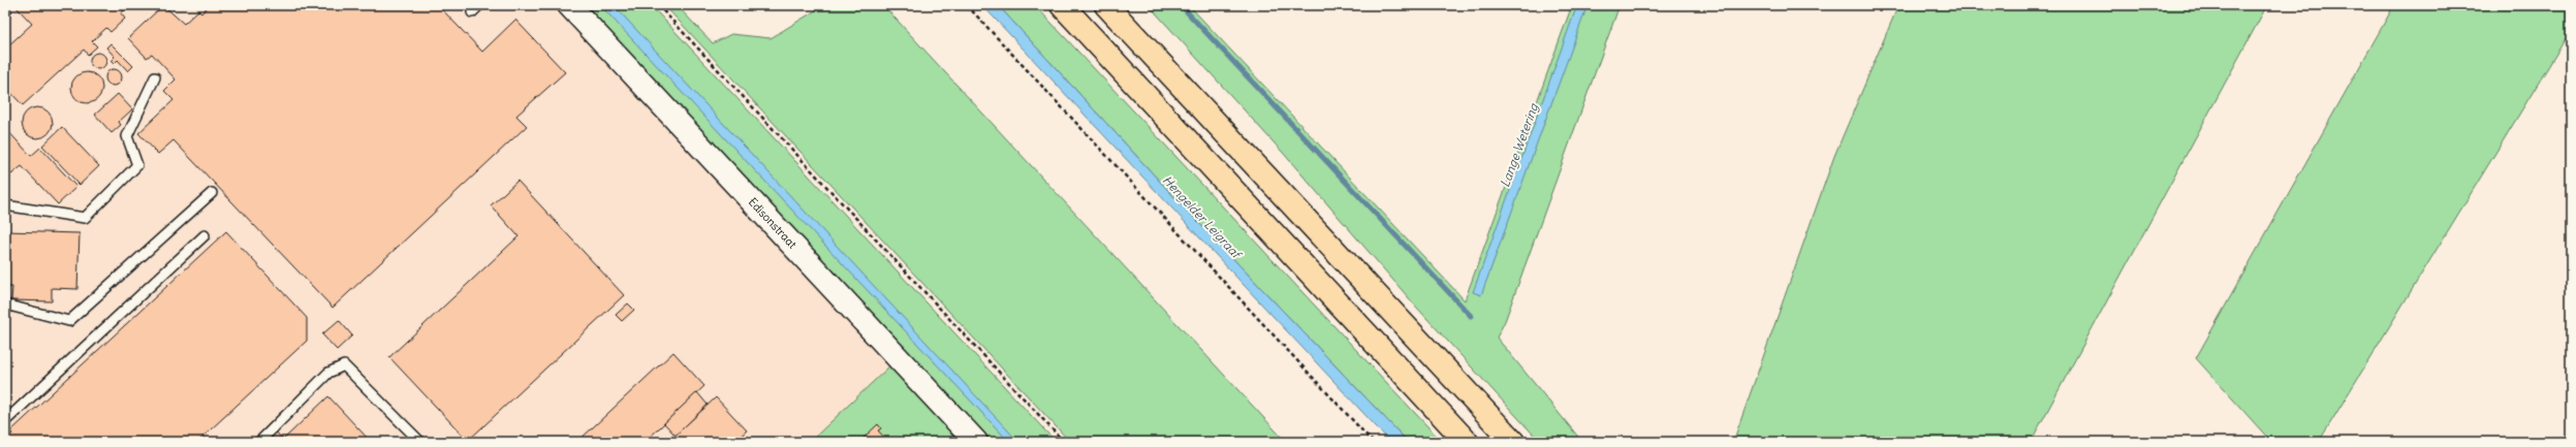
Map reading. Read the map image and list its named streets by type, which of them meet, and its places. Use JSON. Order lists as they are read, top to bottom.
{
  "streets": {
    "street": ["Edisonstraat"]
  },
  "water": ["Lange Wetering", "Hengelder Leigraaf"]
}
